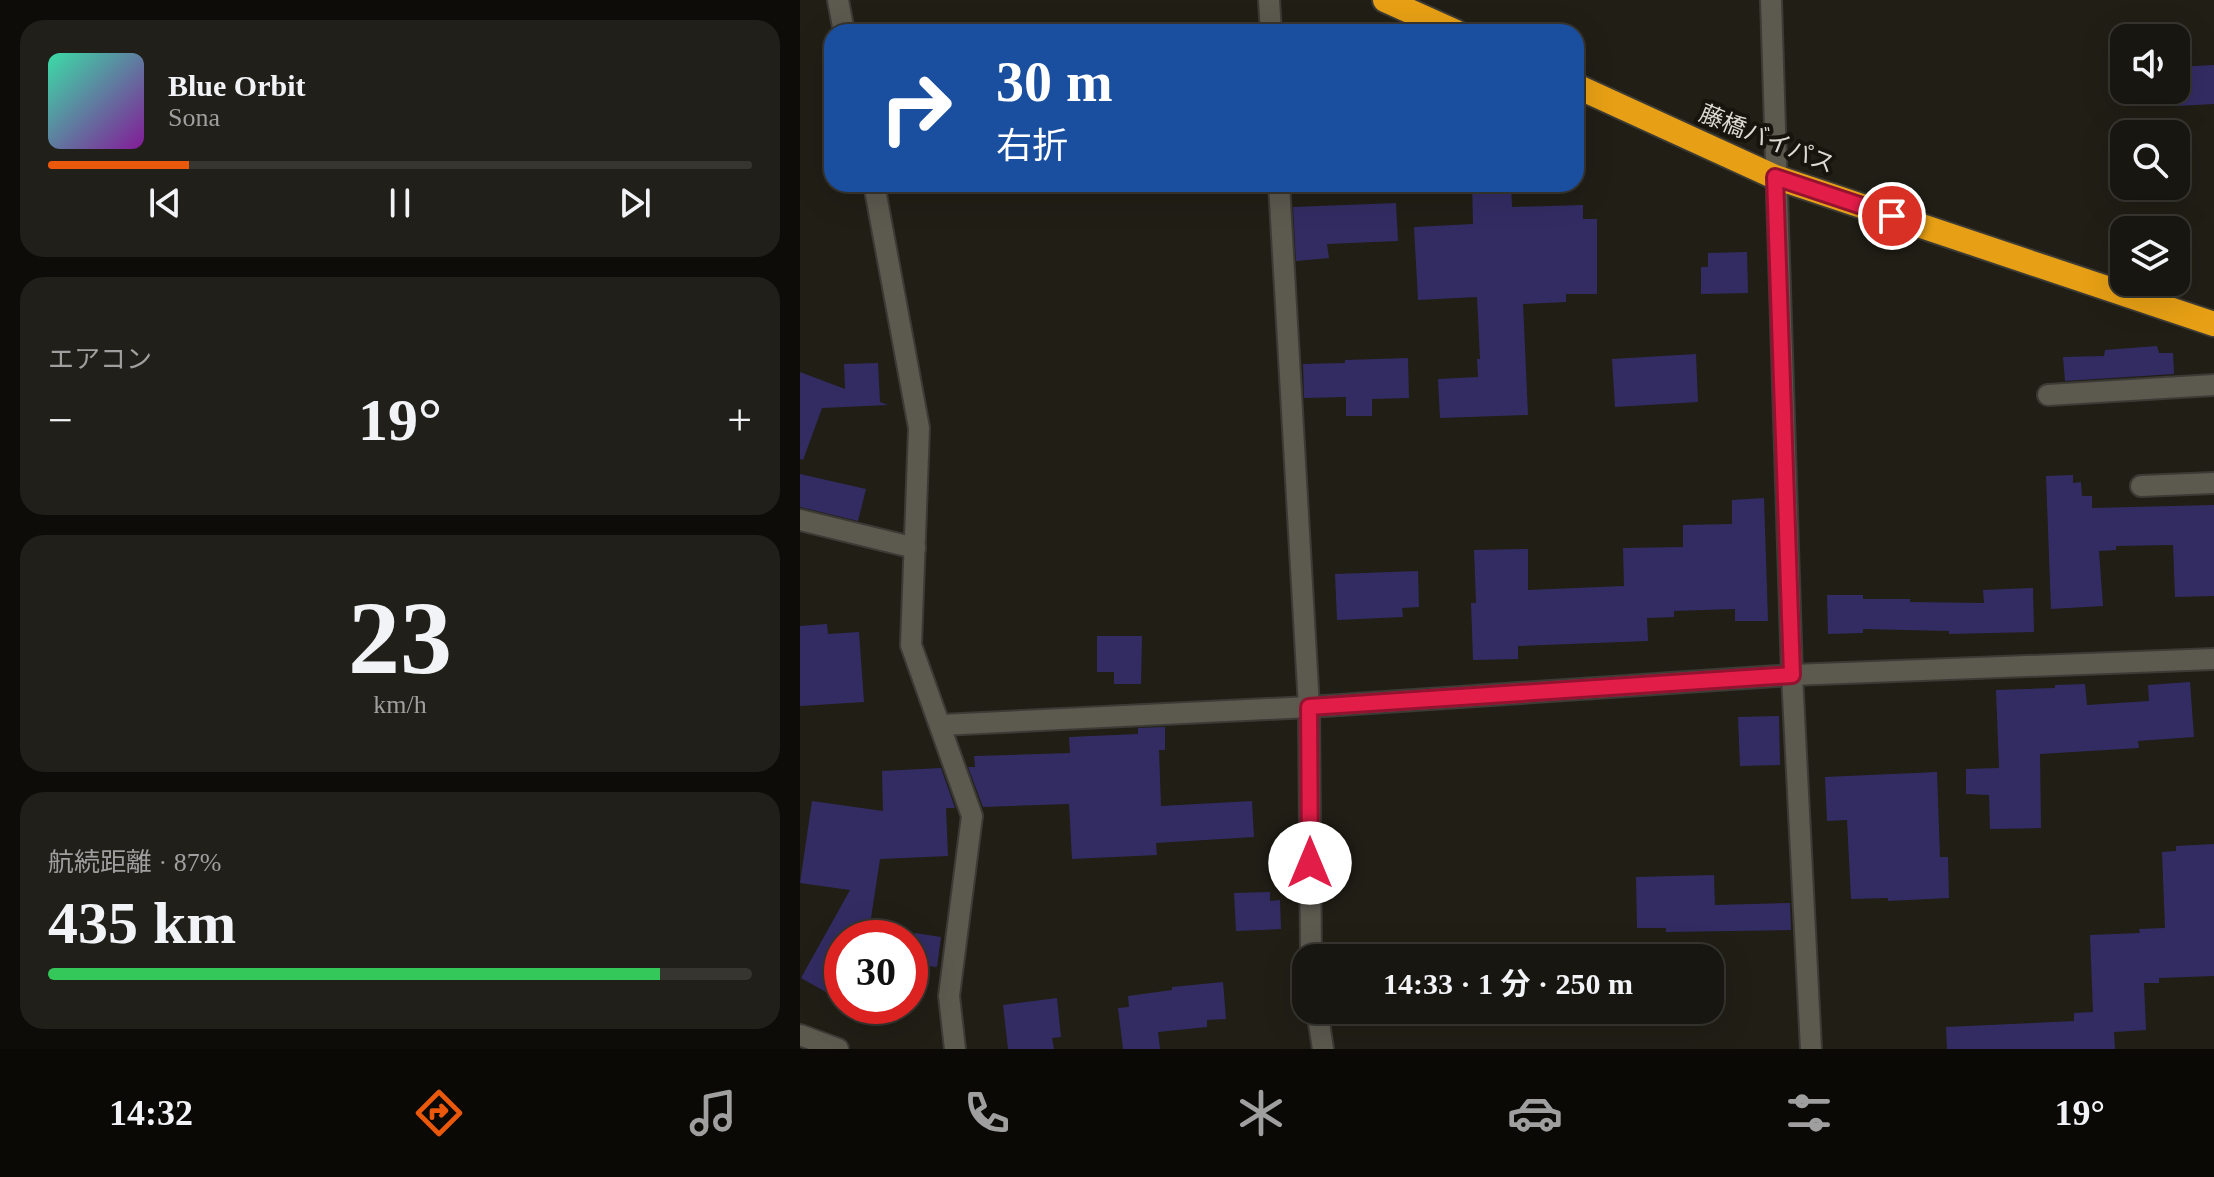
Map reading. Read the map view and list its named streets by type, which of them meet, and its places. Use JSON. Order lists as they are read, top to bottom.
{
  "streets": {
    "highway": ["藤橋バイパス"]
  },
  "page": {
    "turn": ["30 m", "右折"],
    "song": ["Blue Orbit", "Sona"],
    "tile": [
      "エアコン",
      ["23", "km/h"],
      ["航続距離 · 87%", "435 km"]
    ],
    "heat": ["−", "19°", "+"],
    "limit": "30",
    "trip": "14:33 · 1 分 · 250 m",
    "tabs": ["14:32", "19°"]
  }
}
